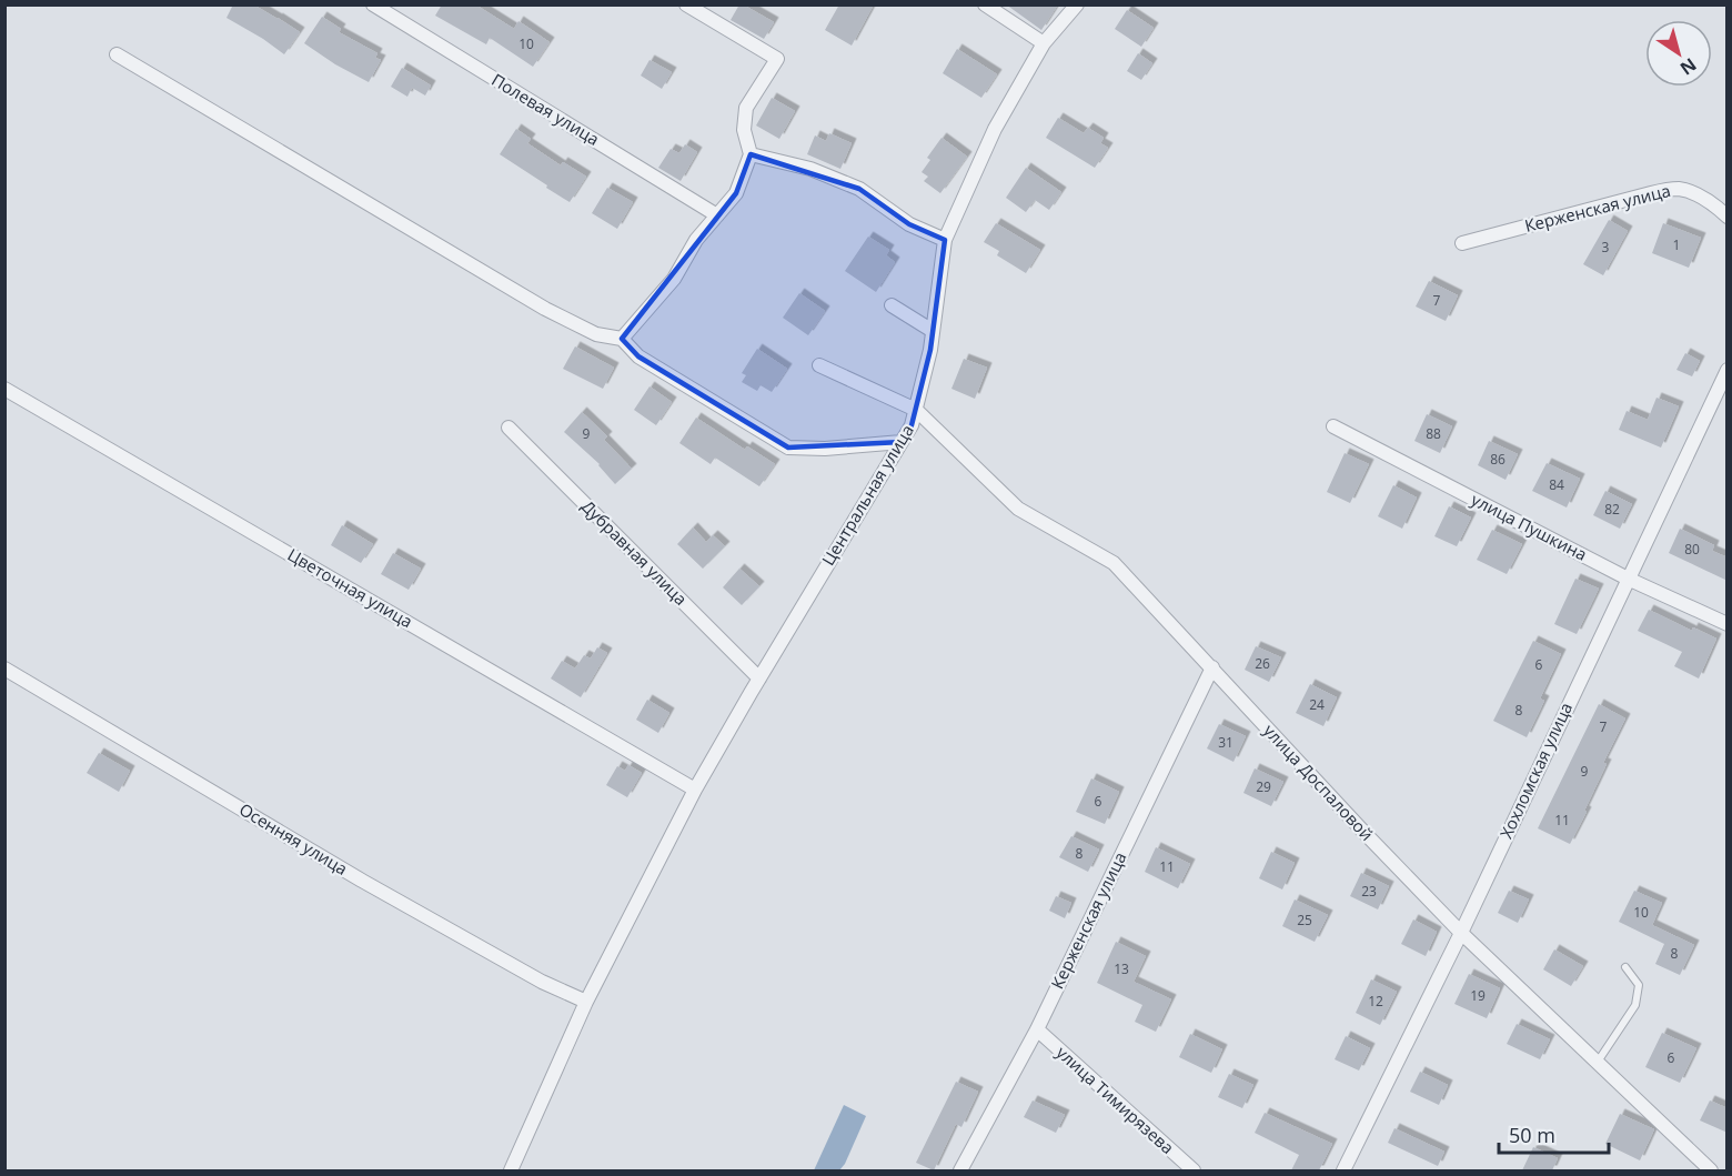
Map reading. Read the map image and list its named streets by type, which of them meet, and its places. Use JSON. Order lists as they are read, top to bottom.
{
  "streets": {
    "street": [
      "Полевая улица",
      "Керженская улица",
      "Центральная улица",
      "улица Пушкина",
      "Дубравная улица",
      "Цветочная улица",
      "Хохломская улица",
      "улица Доспаловой",
      "Осенняя улица",
      "улица Тимирязева"
    ]
  },
  "crossings": [
    ["Керженская улица", "улица Доспаловой"],
    ["Керженская улица", "улица Тимирязева"],
    ["Центральная улица", "Дубравная улица"],
    ["Центральная улица", "Цветочная улица"],
    ["Центральная улица", "улица Доспаловой"],
    ["Центральная улица", "Осенняя улица"],
    ["улица Пушкина", "Хохломская улица"],
    ["Хохломская улица", "улица Доспаловой"]
  ],
  "house_numbers": [
    "10",
    "1",
    "3",
    "7",
    "9",
    "88",
    "86",
    "84",
    "82",
    "80",
    "26",
    "6",
    "24",
    "8",
    "7",
    "31",
    "9",
    "29",
    "6",
    "11",
    "8",
    "11",
    "23",
    "10",
    "25",
    "8",
    "13",
    "19",
    "12",
    "6"
  ],
  "scale_bar": "50 m",
  "north": "bottom right"
}
